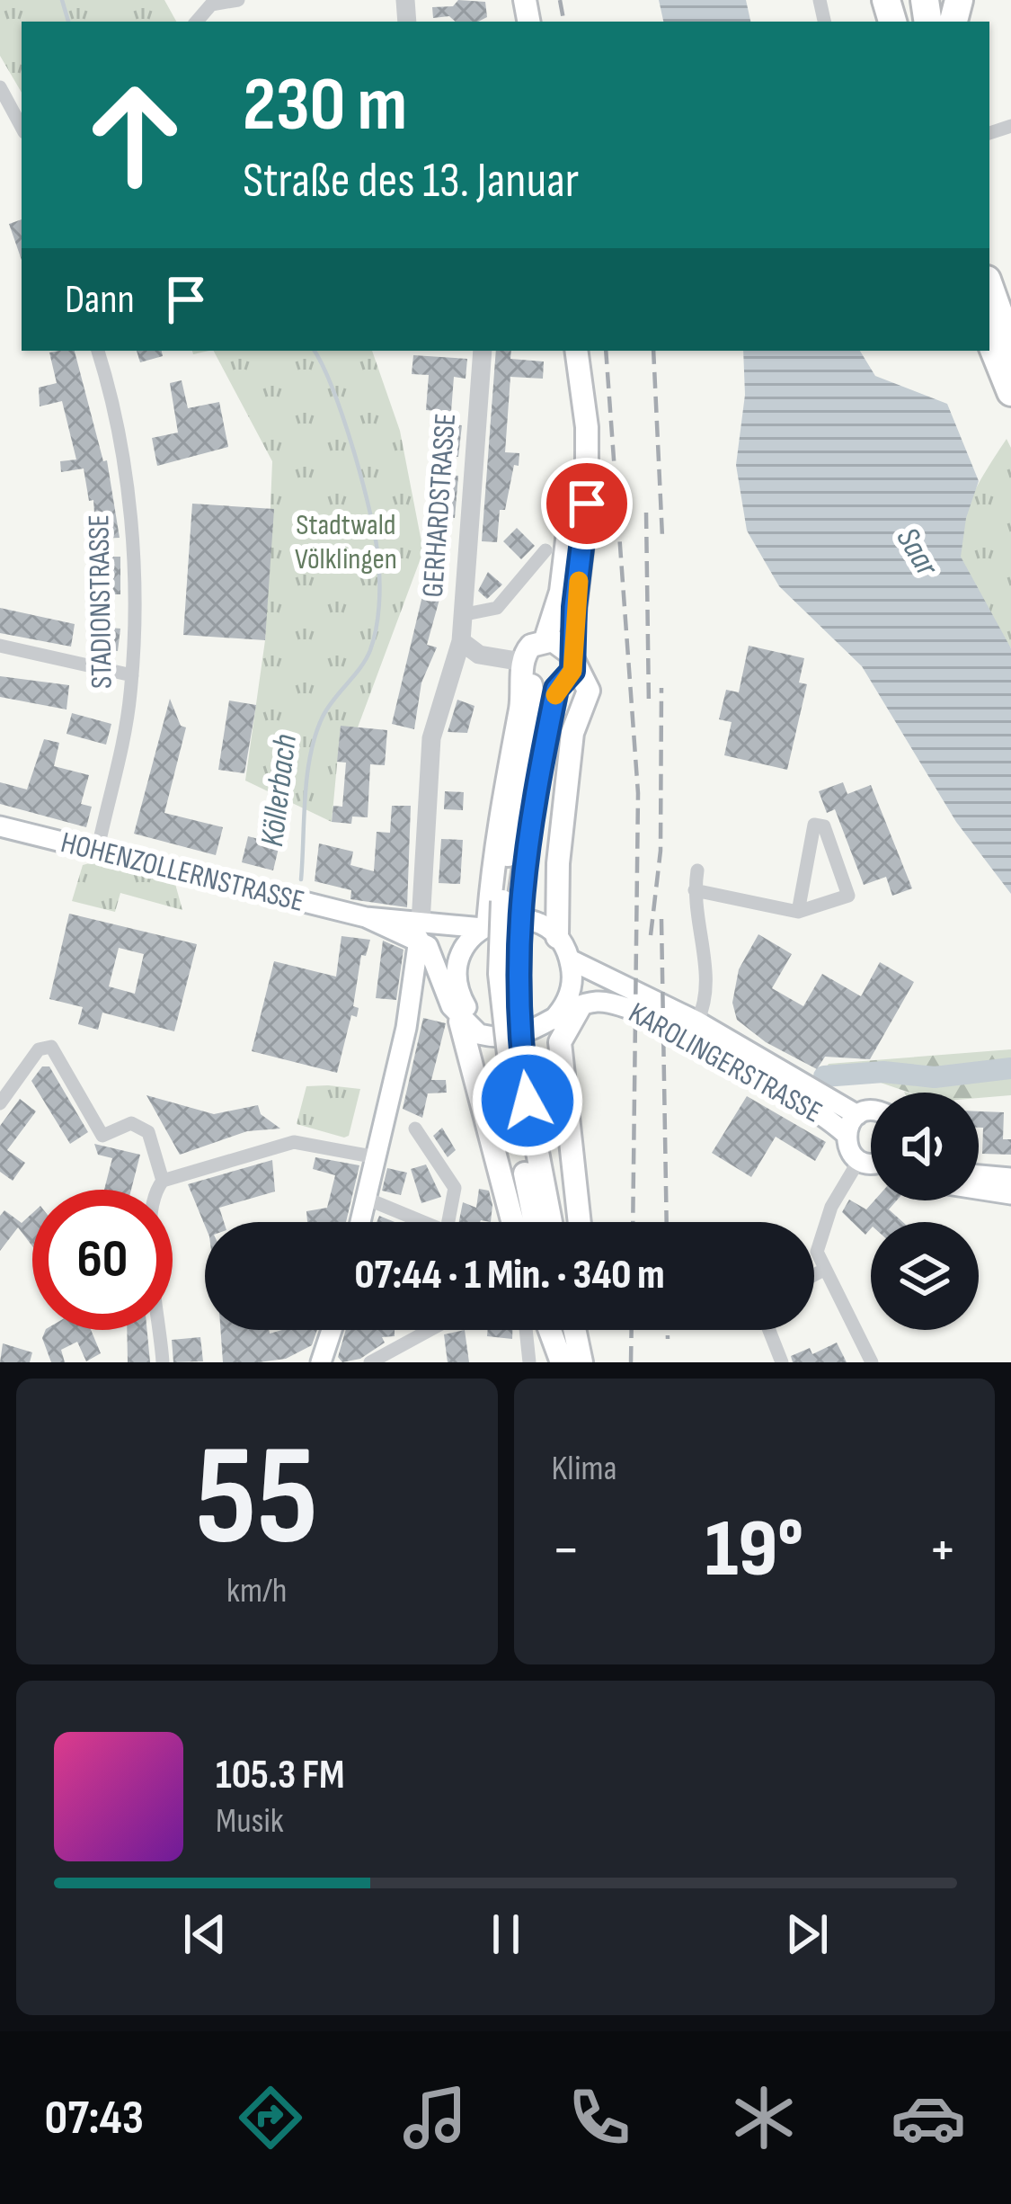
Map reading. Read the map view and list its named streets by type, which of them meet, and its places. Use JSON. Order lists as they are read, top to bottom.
{
  "streets": {
    "main road": ["HOHENZOLLERNSTRASSE", "KAROLINGERSTRASSE"],
    "street": ["GERHARDSTRASSE", "STADIONSTRASSE"]
  },
  "crossings": [
    ["GERHARDSTRASSE", "HOHENZOLLERNSTRASSE"],
    ["STADIONSTRASSE", "HOHENZOLLERNSTRASSE"],
    ["HOHENZOLLERNSTRASSE", "KAROLINGERSTRASSE"]
  ],
  "water": ["Saar", "Köllerbach"],
  "parks": ["Stadtwald Völklingen"],
  "page": {
    "turn": ["230 m", "Straße des 13. Januar"],
    "then": "Dann",
    "limit": "60",
    "trip": "07:44 · 1 Min. · 340 m",
    "tile": [
      ["55", "km/h"],
      "Klima"
    ],
    "heat": ["−", "19°", "+"],
    "song": ["105.3 FM", "Musik"],
    "tabs": "07:43"
  }
}
